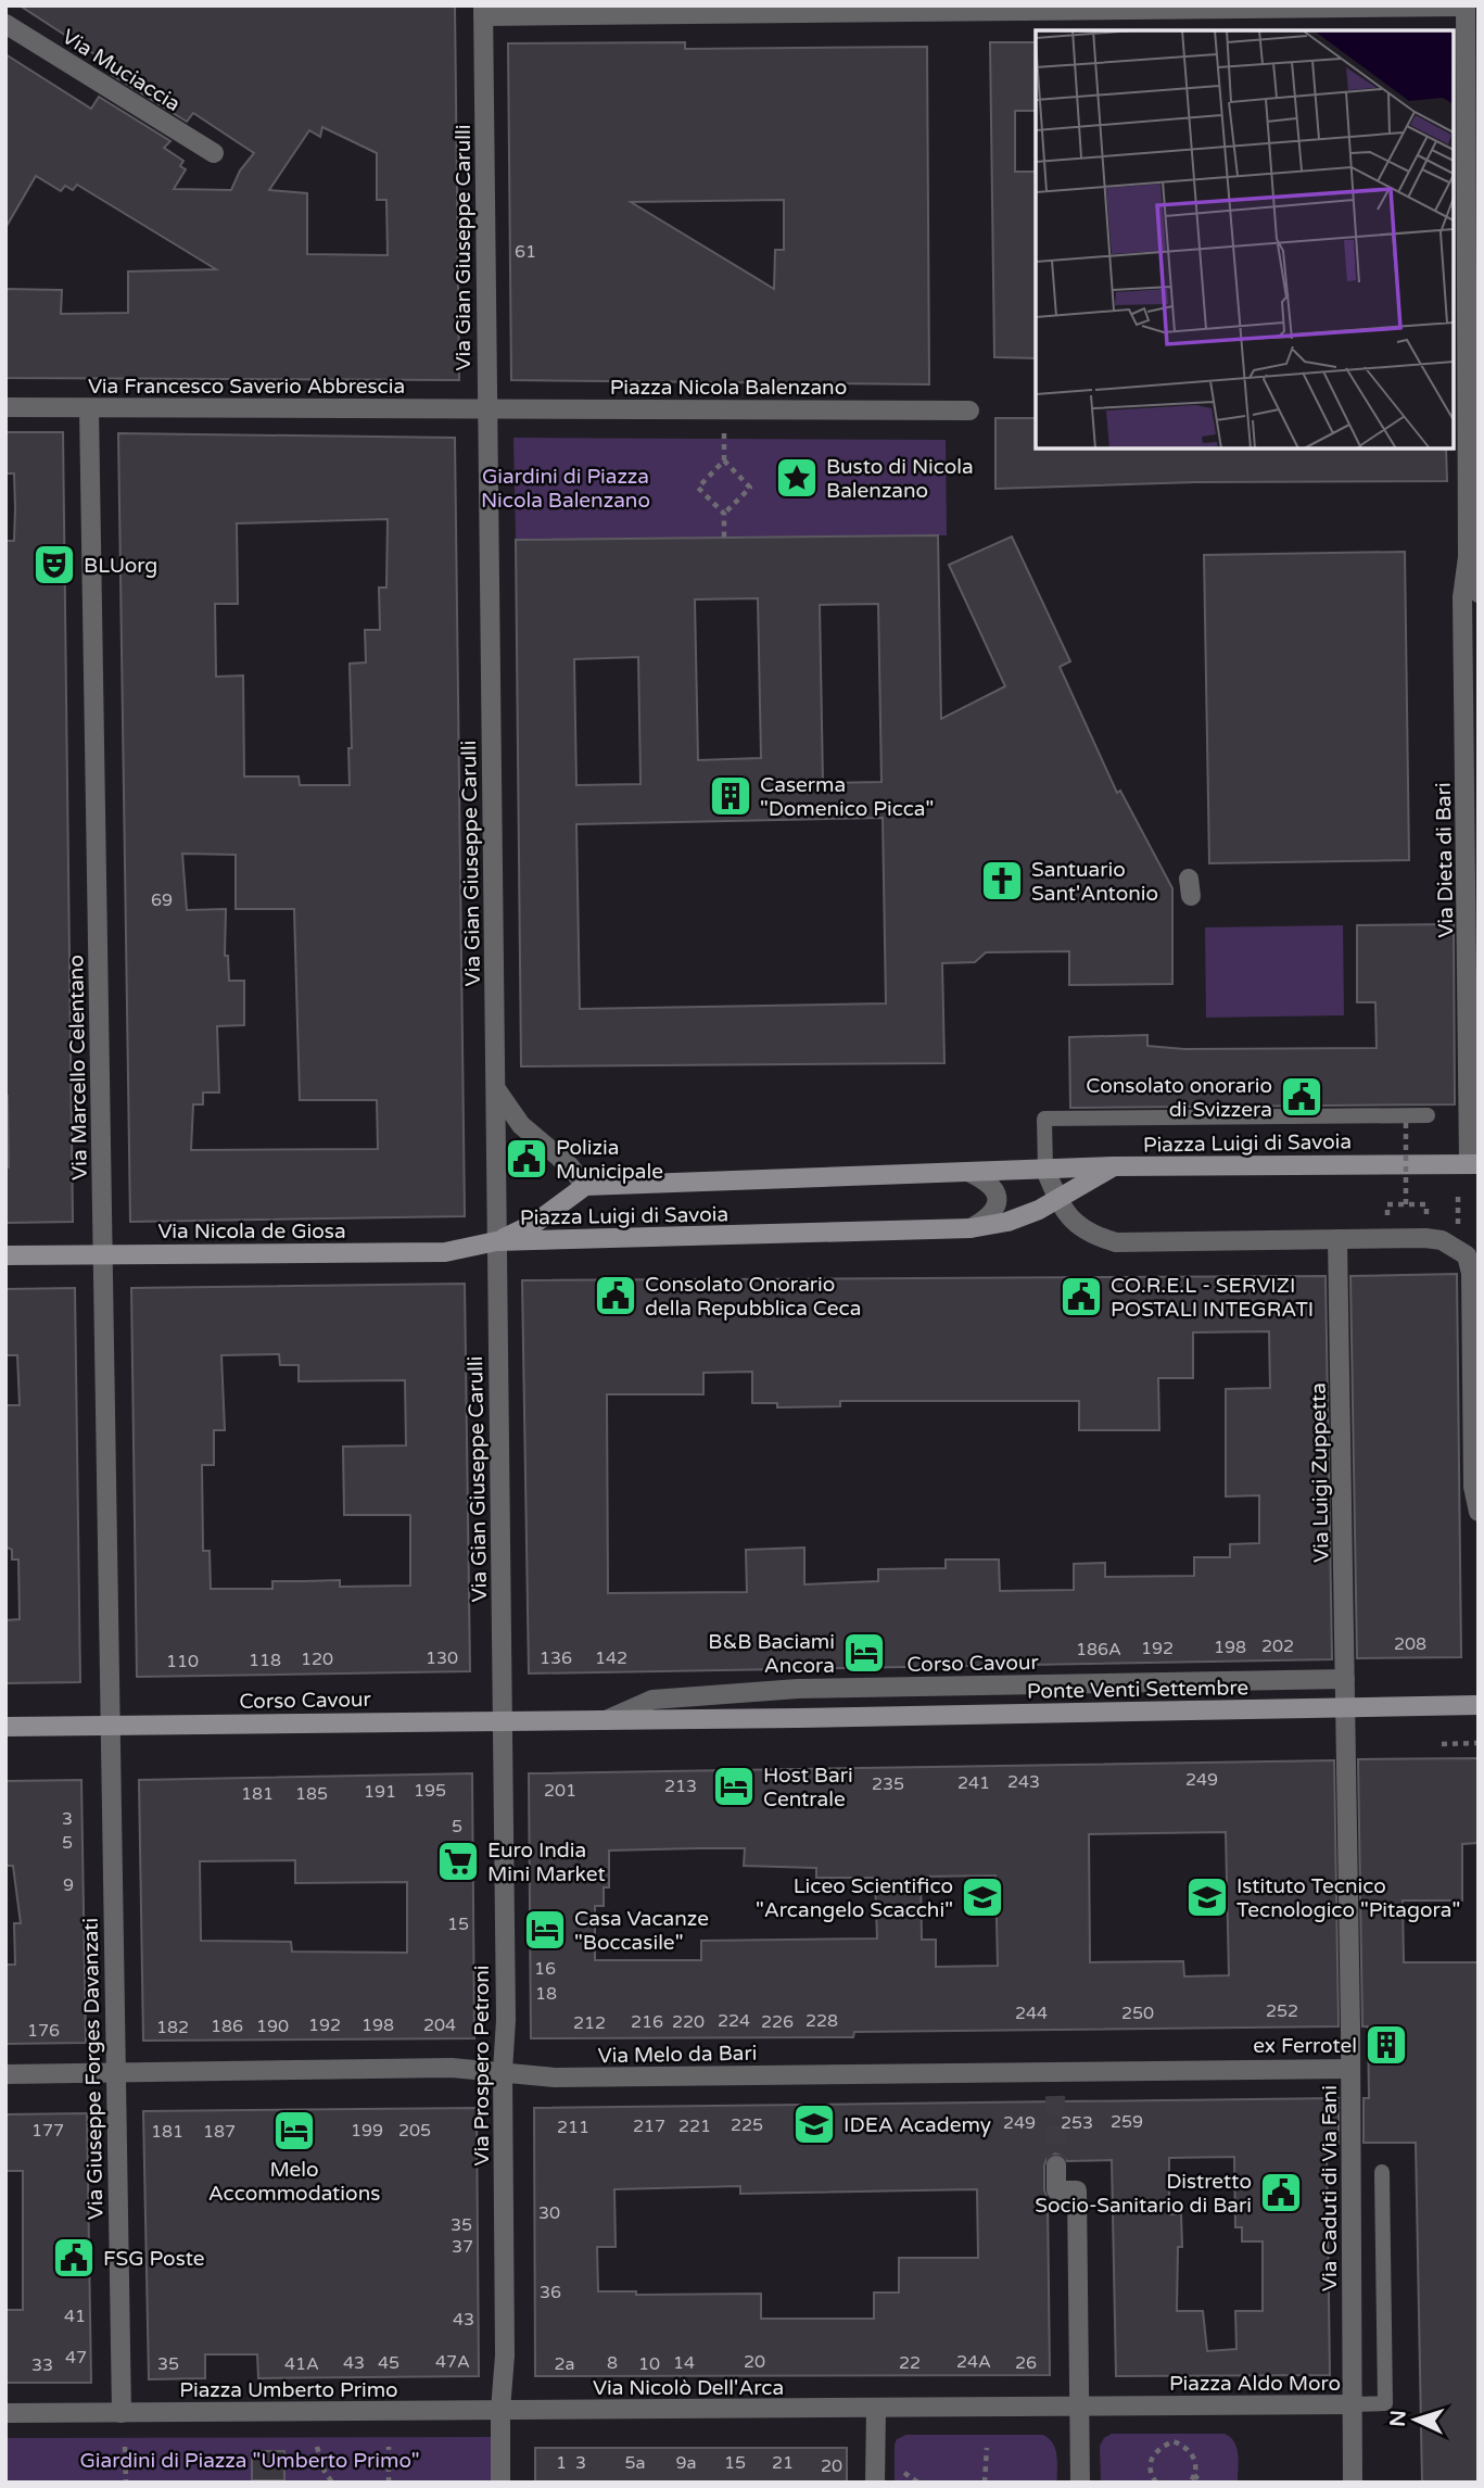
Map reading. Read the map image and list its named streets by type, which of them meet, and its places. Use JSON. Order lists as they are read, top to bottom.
{
  "streets": {
    "main road": [
      "Piazza Luigi di Savoia",
      "Via Nicola de Giosa",
      "Corso Cavour",
      "Ponte Venti Settembre"
    ],
    "street": [
      "Via Muciaccia",
      "Via Gian Giuseppe Carulli",
      "Via Francesco Saverio Abbrescia",
      "Piazza Nicola Balenzano",
      "Via Dieta di Bari",
      "Via Marcello Celentano",
      "Via Luigi Zuppetta",
      "Via Melo da Bari",
      "Via Prospero Petroni",
      "Via Giuseppe Forges Davanzati",
      "Via Caduti di Via Fani",
      "Piazza Aldo Moro",
      "Via Nicolò Dell'Arca",
      "Piazza Umberto Primo"
    ]
  },
  "crossings": [
    ["Via Gian Giuseppe Carulli", "Via Francesco Saverio Abbrescia"],
    ["Via Gian Giuseppe Carulli", "Piazza Nicola Balenzano"],
    ["Via Gian Giuseppe Carulli", "Piazza Luigi di Savoia"],
    ["Via Gian Giuseppe Carulli", "Via Nicola de Giosa"],
    ["Via Gian Giuseppe Carulli", "Corso Cavour"],
    ["Via Gian Giuseppe Carulli", "Via Prospero Petroni"],
    ["Via Francesco Saverio Abbrescia", "Piazza Nicola Balenzano"],
    ["Via Francesco Saverio Abbrescia", "Via Marcello Celentano"],
    ["Via Dieta di Bari", "Piazza Luigi di Savoia"],
    ["Via Marcello Celentano", "Via Nicola de Giosa"],
    ["Via Marcello Celentano", "Corso Cavour"],
    ["Via Marcello Celentano", "Via Giuseppe Forges Davanzati"],
    ["Piazza Luigi di Savoia", "Via Nicola de Giosa"],
    ["Via Luigi Zuppetta", "Corso Cavour"],
    ["Via Luigi Zuppetta", "Via Caduti di Via Fani"],
    ["Corso Cavour", "Ponte Venti Settembre"],
    ["Corso Cavour", "Via Prospero Petroni"],
    ["Corso Cavour", "Via Giuseppe Forges Davanzati"],
    ["Via Melo da Bari", "Via Prospero Petroni"],
    ["Via Melo da Bari", "Via Giuseppe Forges Davanzati"],
    ["Via Melo da Bari", "Via Caduti di Via Fani"],
    ["Via Prospero Petroni", "Via Nicolò Dell'Arca"],
    ["Via Prospero Petroni", "Piazza Umberto Primo"],
    ["Via Giuseppe Forges Davanzati", "Piazza Umberto Primo"],
    ["Via Caduti di Via Fani", "Piazza Aldo Moro"],
    ["Piazza Aldo Moro", "Via Nicolò Dell'Arca"],
    ["Via Nicolò Dell'Arca", "Piazza Umberto Primo"]
  ],
  "parks": ["Giardini di Piazza Nicola Balenzano", "Giardini di Piazza \"Umberto Primo\""],
  "places": {
    "place": ["Busto di Nicola Balenzano"],
    "theatre": ["BLUorg"],
    "building": ["Caserma \"Domenico Picca\"", "ex Ferrotel"],
    "church": ["Santuario Sant'Antonio"],
    "public building": [
      "Consolato onorario di Svizzera",
      "Polizia Municipale",
      "Consolato Onorario della Repubblica Ceca",
      "CO.R.E.L - SERVIZI POSTALI INTEGRATI",
      "Distretto Socio-Sanitario di Bari",
      "FSG Poste"
    ],
    "hotel": [
      "B&B Baciami Ancora",
      "Host Bari Centrale",
      "Casa Vacanze \"Boccasile\"",
      "Melo Accommodations"
    ],
    "supermarket": ["Euro India Mini Market"],
    "school or university": ["Liceo Scientifico \"Arcangelo Scacchi\"", "Istituto Tecnico Tecnologico \"Pitagora\"", "IDEA Academy"]
  },
  "house_numbers": [
    "61",
    "69",
    "208",
    "202",
    "198",
    "192",
    "186A",
    "130",
    "136",
    "142",
    "120",
    "118",
    "110",
    "249",
    "243",
    "241",
    "235",
    "213",
    "195",
    "201",
    "191",
    "181",
    "185",
    "3",
    "5",
    "5",
    "9",
    "15",
    "16",
    "18",
    "252",
    "244",
    "250",
    "224",
    "228",
    "216",
    "220",
    "226",
    "212",
    "192",
    "198",
    "204",
    "186",
    "190",
    "182",
    "176",
    "259",
    "249",
    "253",
    "225",
    "217",
    "221",
    "211",
    "177",
    "199",
    "205",
    "181",
    "187",
    "30",
    "35",
    "37",
    "36",
    "41",
    "43",
    "47",
    "47A",
    "20",
    "24A",
    "43",
    "45",
    "8",
    "14",
    "22",
    "26",
    "35",
    "41A",
    "2a",
    "10",
    "33",
    "1",
    "3",
    "5a",
    "9a",
    "15",
    "21",
    "20"
  ],
  "north": "left"
}
